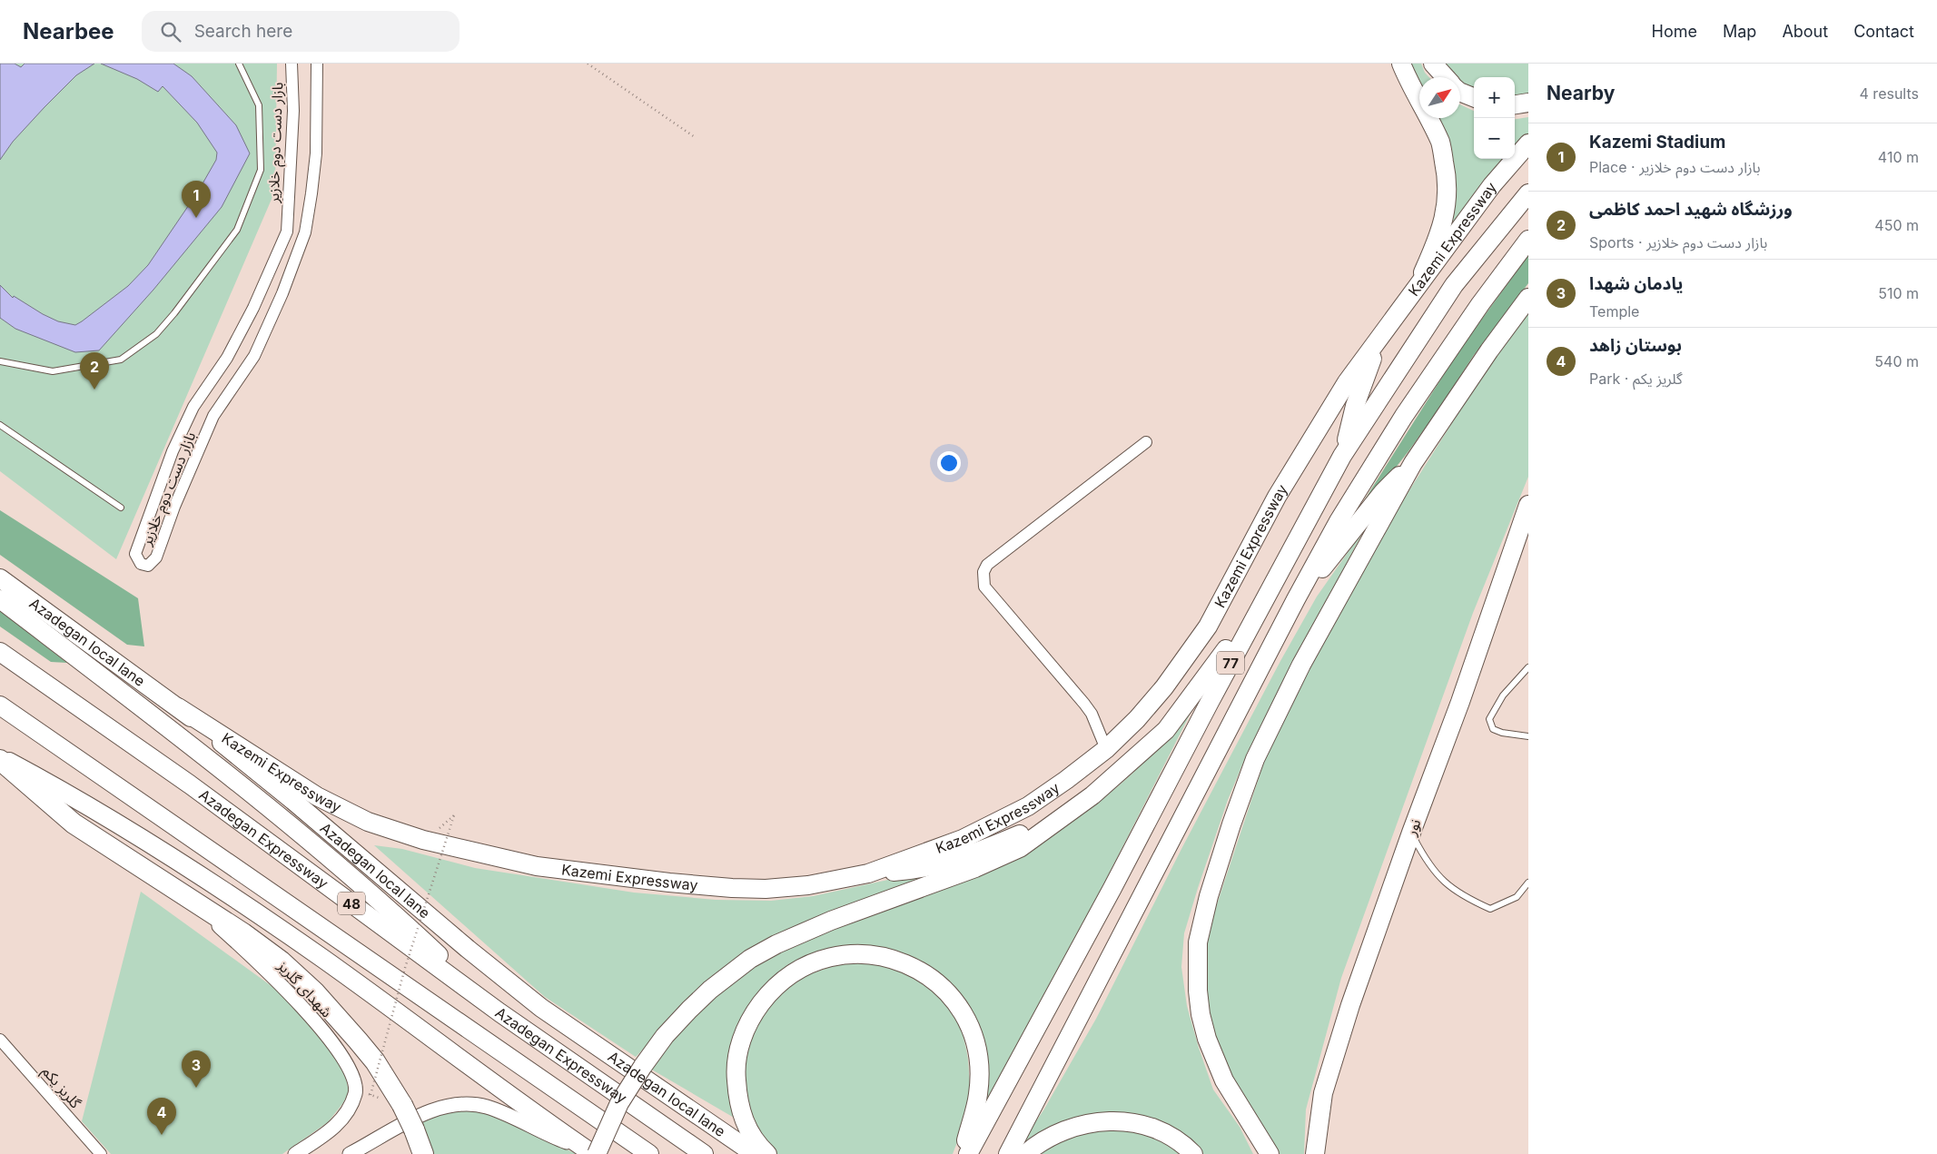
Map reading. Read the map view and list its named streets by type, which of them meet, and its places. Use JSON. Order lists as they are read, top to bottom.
{
  "streets": {
    "main road": [
      "Kazemi Expressway",
      "Azadegan local lane",
      "77",
      "نور",
      "Azadegan Expressway",
      "48"
    ],
    "street": ["بازار دست دوم خلازیر", "شهدای گلریز", "گلریز یکم"]
  },
  "crossings": [
    ["Kazemi Expressway", "Azadegan local lane"]
  ],
  "north": "top right",
  "page": {
    "header": "Nearbee",
    "search": "Search here",
    "nav": [
      "Home",
      "Map",
      "About",
      "Contact"
    ],
    "heading": ["Nearby", "4 results"],
    "map_buttons": ["+", "−"],
    "list": [
      {
        "mark": "1",
        "name": "Kazemi Stadium",
        "note": "Place · بازار دست دوم خلازیر",
        "value": "410 m"
      },
      {
        "mark": "2",
        "name": "ورزشگاه شهید احمد کاظمی",
        "note": "Sports · بازار دست دوم خلازیر",
        "value": "450 m"
      },
      {
        "mark": "3",
        "name": "یادمان شهدا",
        "note": "Temple",
        "value": "510 m"
      },
      {
        "mark": "4",
        "name": "بوستان زاهد",
        "note": "Park · گلریز یکم",
        "value": "540 m"
      }
    ],
    "pins": [
      "1",
      "2",
      "3",
      "4"
    ]
  }
}
